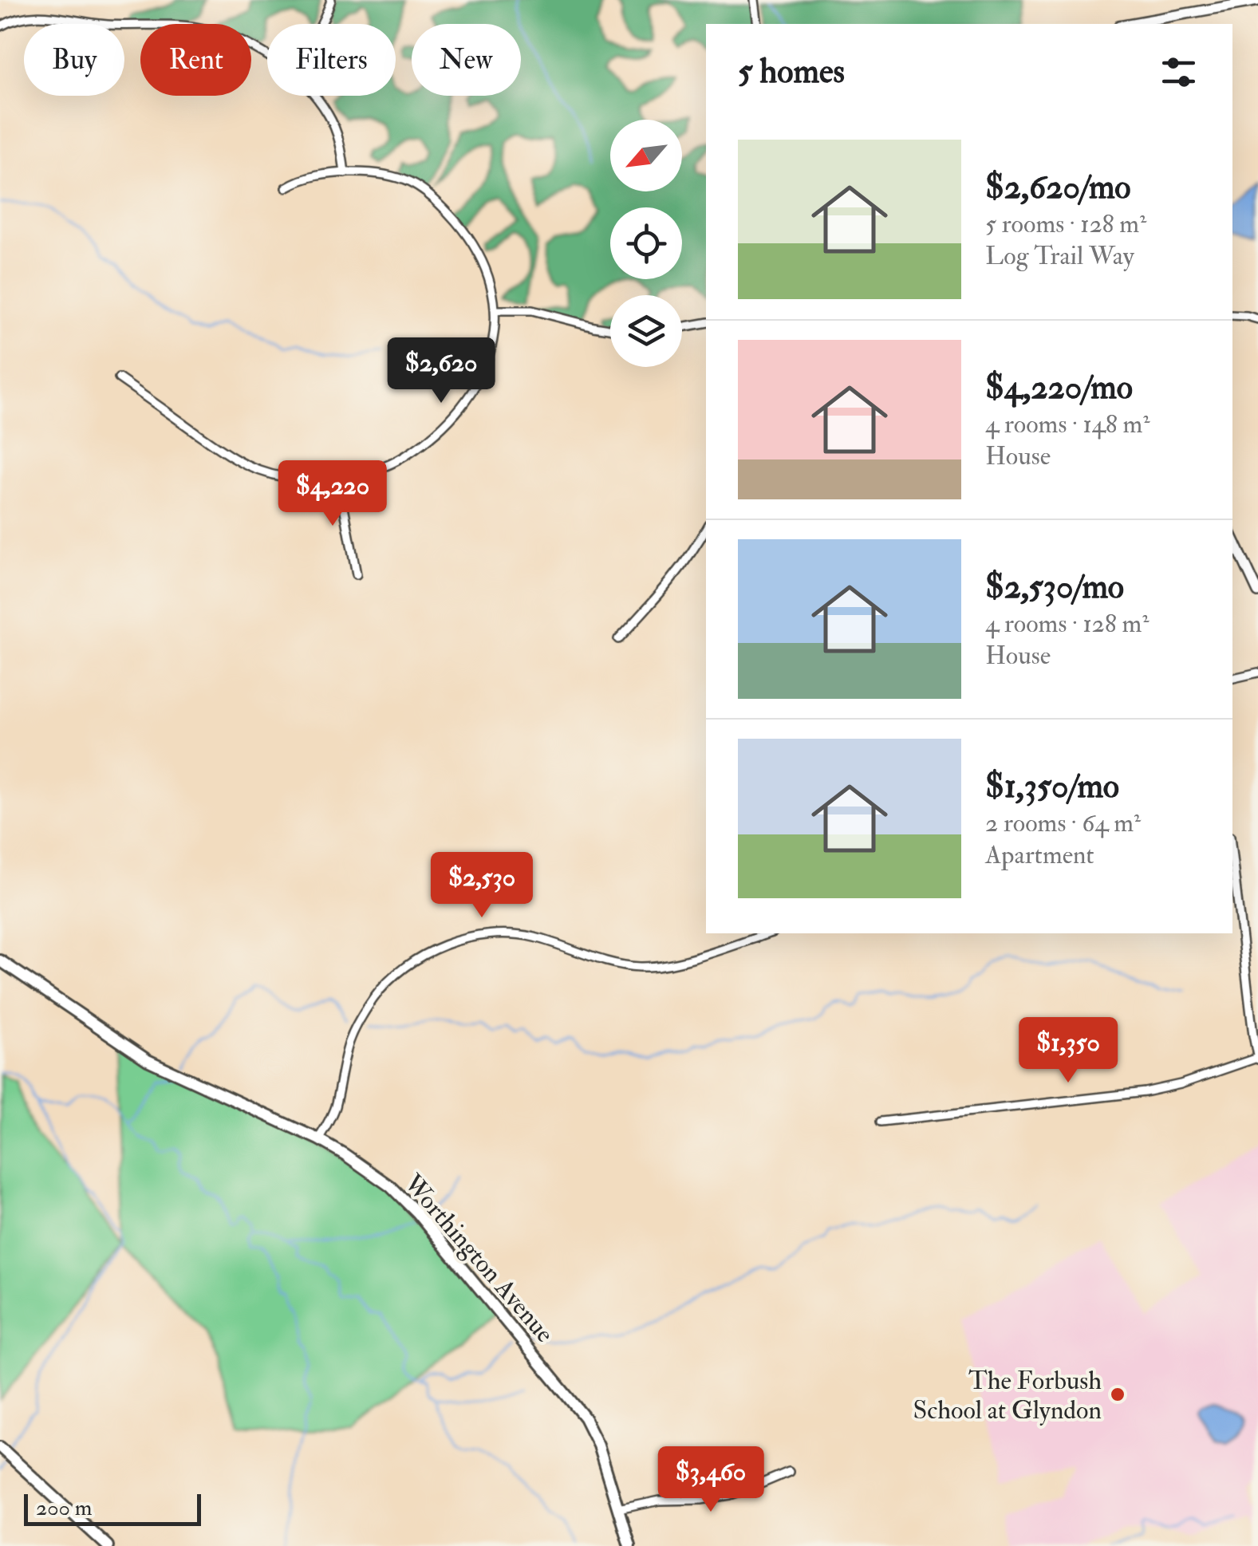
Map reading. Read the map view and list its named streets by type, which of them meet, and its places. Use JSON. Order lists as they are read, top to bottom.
{
  "streets": {
    "main road": ["Worthington Avenue"]
  },
  "places": ["The Forbush School at Glyndon"],
  "scale_bar": "200 m",
  "north": "bottom left",
  "page": {
    "chip": [
      "Buy",
      "Rent",
      "Filters",
      "New"
    ],
    "heading": "5 homes",
    "list": [
      {
        "name": "$2,620/mo",
        "note": "5 rooms · 128 m² · Log Trail Way"
      },
      {
        "name": "$4,220/mo",
        "note": "4 rooms · 148 m² · House"
      },
      {
        "name": "$2,530/mo",
        "note": "4 rooms · 128 m² · House"
      },
      {
        "name": "$1,350/mo",
        "note": "2 rooms · 64 m² · Apartment"
      }
    ],
    "price": [
      "$2,620",
      "$4,220",
      "$2,530",
      "$1,350",
      "$3,460"
    ],
    "scale": "200 m"
  }
}
